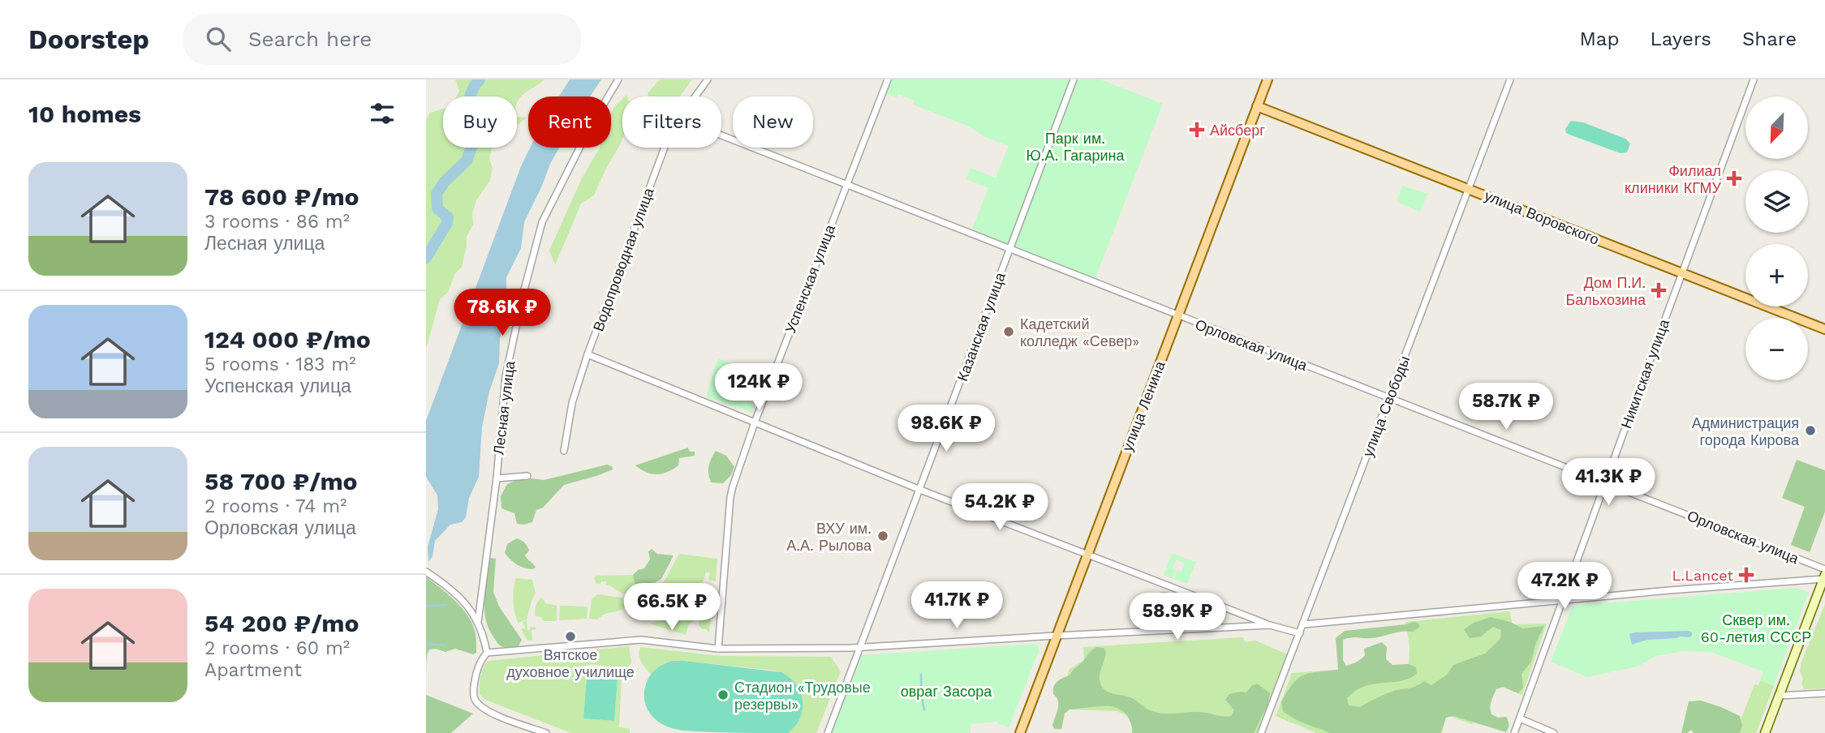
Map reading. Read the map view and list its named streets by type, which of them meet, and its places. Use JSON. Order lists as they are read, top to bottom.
{
  "streets": {
    "main road": ["улица Воровского", "улица Ленина"],
    "street": [
      "Водопроводная улица",
      "Успенская улица",
      "Казанская улица",
      "Орловская улица",
      "Никитская улица",
      "улица Свободы",
      "Лесная улица"
    ]
  },
  "crossings": [
    ["улица Воровского", "Никитская улица"],
    ["улица Воровского", "улица Ленина"],
    ["улица Воровского", "улица Свободы"],
    ["Успенская улица", "Орловская улица"],
    ["Казанская улица", "Орловская улица"],
    ["Орловская улица", "Никитская улица"],
    ["Орловская улица", "улица Ленина"],
    ["Орловская улица", "улица Свободы"]
  ],
  "parks": ["Парк им. Ю.А. Гагарина", "Сквер им. 60-летия СССР", "овраг Засора"],
  "places": {
    "health": [
      "Айсберг",
      "Филиал клиники КГМУ",
      "Дом П.И. Бальхозина",
      "L.Lancet"
    ],
    "other": [
      "Кадетский колледж «Север»",
      "Администрация города Кирова",
      "ВХУ им. А.А. Рылова",
      "Вятское духовное училище",
      "Стадион «Трудовые резервы»"
    ]
  },
  "north": "bottom left",
  "page": {
    "header": "Doorstep",
    "search": "Search here",
    "nav": ["Map", "Layers", "Share"],
    "heading": "10 homes",
    "map_buttons": ["+", "−"],
    "chip": [
      "Buy",
      "Rent",
      "Filters",
      "New"
    ],
    "list": [
      {
        "name": "78 600 ₽/mo",
        "note": "3 rooms · 86 m² · Лесная улица"
      },
      {
        "name": "124 000 ₽/mo",
        "note": "5 rooms · 183 m² · Успенская улица"
      },
      {
        "name": "58 700 ₽/mo",
        "note": "2 rooms · 74 m² · Орловская улица"
      },
      {
        "name": "54 200 ₽/mo",
        "note": "2 rooms · 60 m² · Apartment"
      }
    ],
    "price": [
      "78.6K ₽",
      "124K ₽",
      "58.7K ₽",
      "98.6K ₽",
      "41.3K ₽",
      "54.2K ₽",
      "47.2K ₽",
      "41.7K ₽",
      "66.5K ₽",
      "58.9K ₽"
    ]
  }
}
